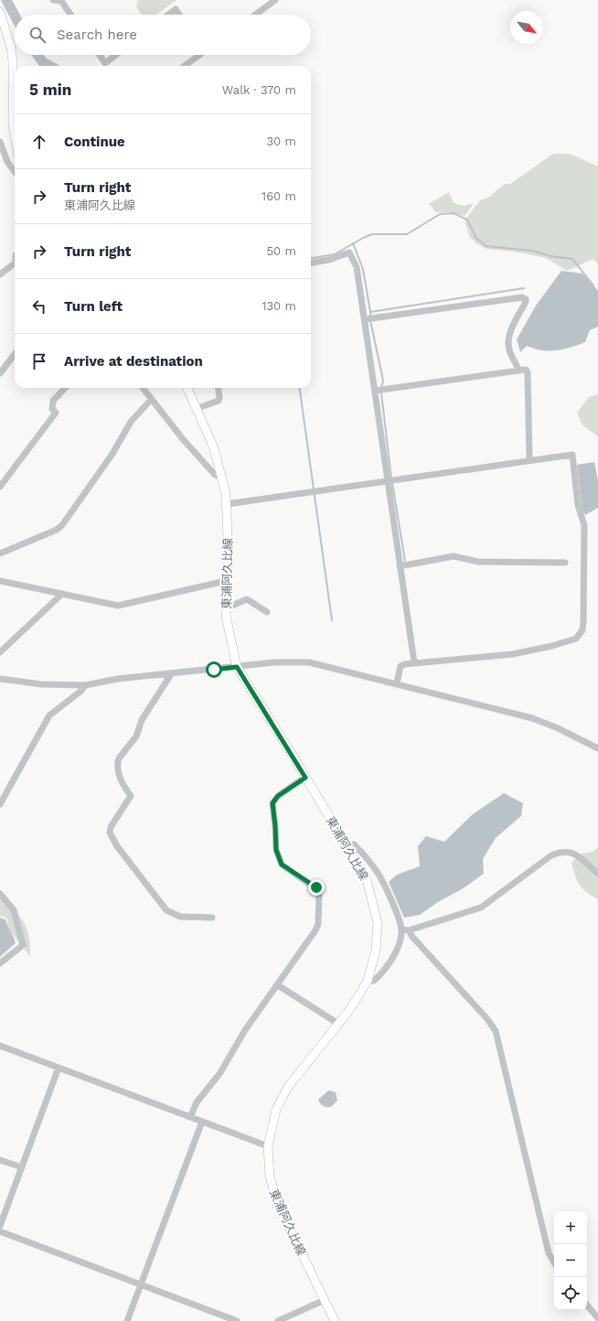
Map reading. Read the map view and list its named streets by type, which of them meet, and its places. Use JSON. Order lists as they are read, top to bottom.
{
  "streets": {
    "main road": ["東浦阿久比線"]
  },
  "north": "bottom right",
  "page": {
    "search": "Search here",
    "heading": ["5 min", "Walk · 370 m"],
    "list": [
      ["Continue", "30 m"],
      ["Turn right", "東浦阿久比線", "160 m"],
      ["Turn right", "50 m"],
      ["Turn left", "130 m"],
      "Arrive at destination"
    ],
    "map_buttons": ["+", "−"]
  }
}
